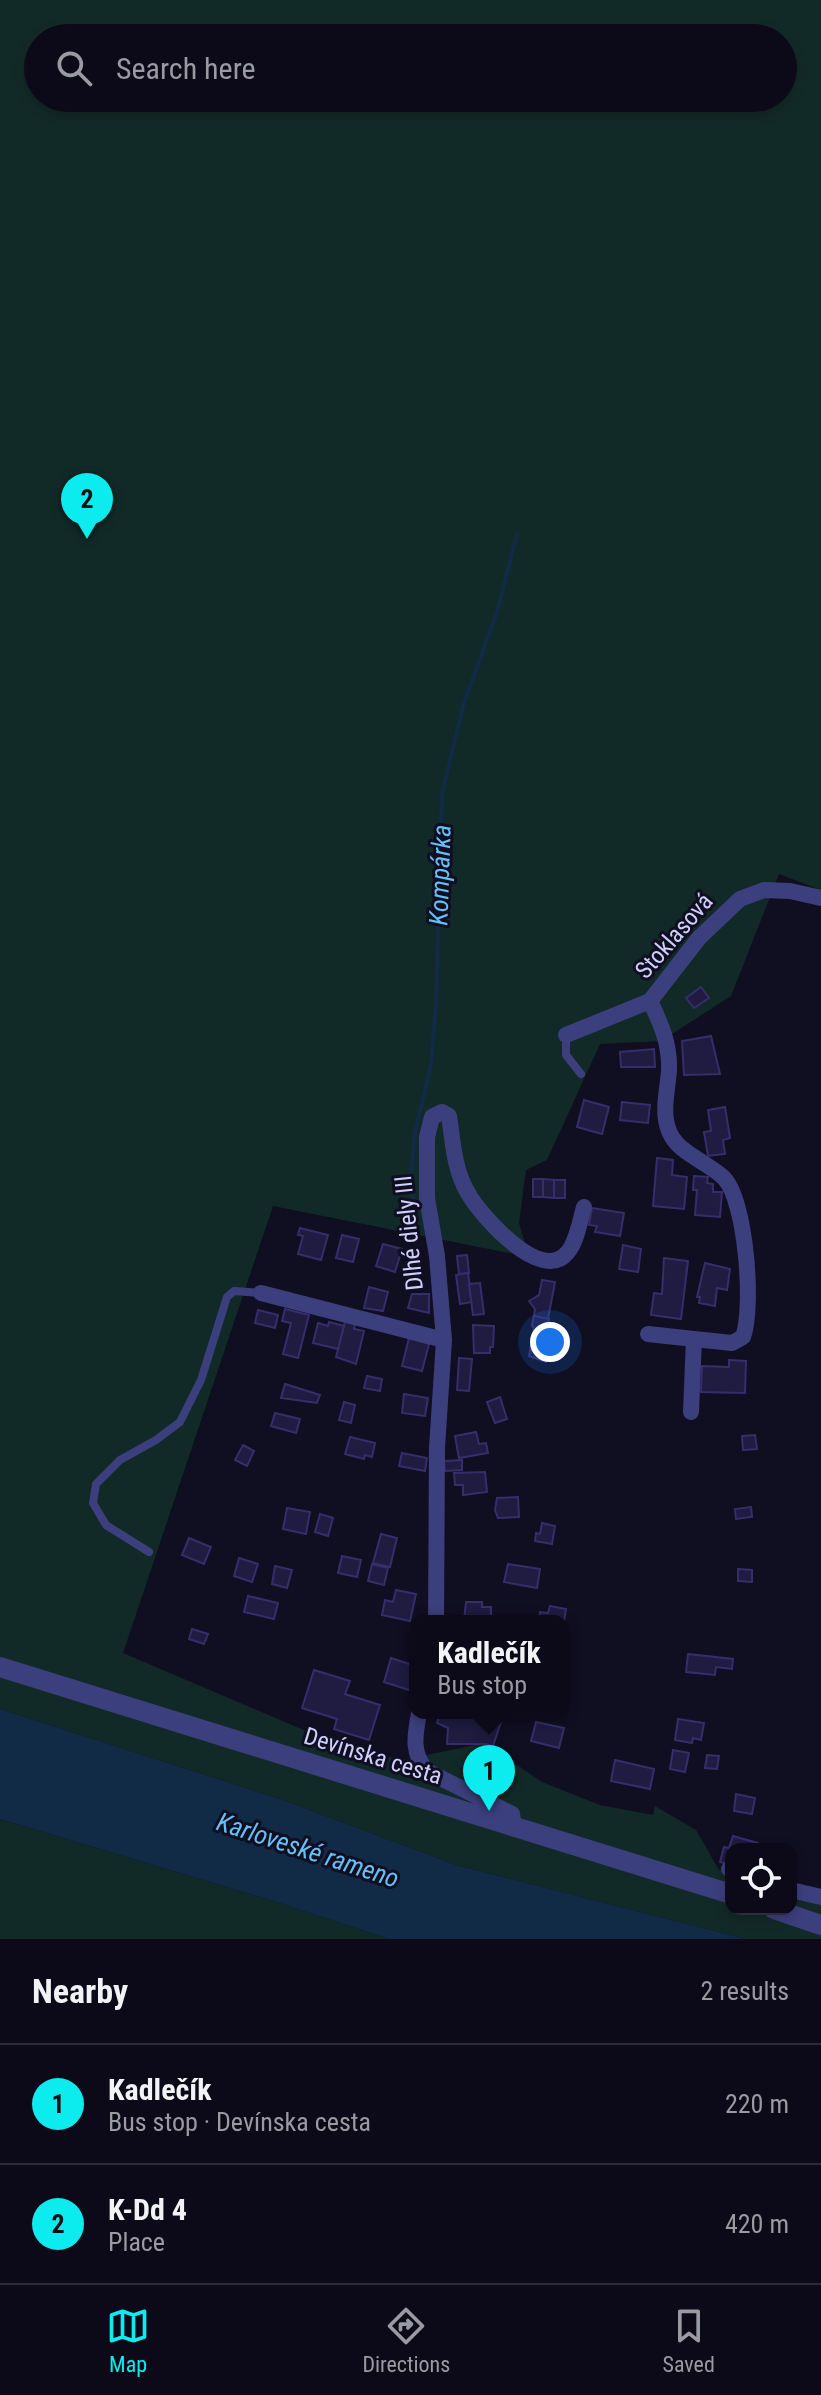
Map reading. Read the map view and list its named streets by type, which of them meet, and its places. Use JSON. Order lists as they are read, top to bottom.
{
  "streets": {
    "street": ["Stoklasová", "Dlhé diely III", "Devínska cesta"]
  },
  "water": ["Kompárka", "Karloveské rameno"],
  "page": {
    "search": "Search here",
    "pins": ["2", "1"],
    "popup": ["Kadlečík", "Bus stop"],
    "heading": ["Nearby", "2 results"],
    "list": [
      {
        "mark": "1",
        "name": "Kadlečík",
        "note": "Bus stop · Devínska cesta",
        "value": "220 m"
      },
      {
        "mark": "2",
        "name": "K-Dd 4",
        "note": "Place",
        "value": "420 m"
      }
    ],
    "nav": ["Map", "Directions", "Saved"]
  }
}
